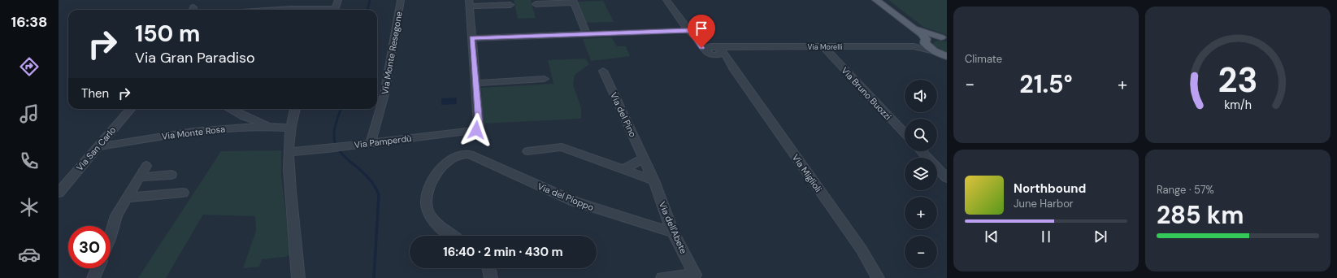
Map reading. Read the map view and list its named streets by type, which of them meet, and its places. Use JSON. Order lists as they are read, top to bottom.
{
  "streets": {
    "street": [
      "Via Morelli",
      "Via Monte Resegone",
      "Via Bruno Buozzi",
      "Via del Pino",
      "Via Monte Rosa",
      "Via Pamperdù",
      "Via San Carlo",
      "Via Miglioli",
      "Via del Pioppo",
      "Via dell'Abete"
    ]
  },
  "crossings": [
    ["Via Morelli", "Via Bruno Buozzi"],
    ["Via Monte Resegone", "Via Pamperdù"],
    ["Via del Pino", "Via dell'Abete"],
    ["Via Monte Rosa", "Via San Carlo"],
    ["Via del Pioppo", "Via dell'Abete"]
  ],
  "page": {
    "tabs": "16:38",
    "tile": [
      "Climate",
      ["Range · 57%", "285 km"]
    ],
    "turn": ["150 m", "Via Gran Paradiso"],
    "heat": ["−", "21.5°", "+"],
    "then": "Then",
    "map_buttons": ["+", "−"],
    "song": ["Northbound", "June Harbor"],
    "limit": "30",
    "trip": "16:40 · 2 min · 430 m",
    "gauge": ["23", "km/h"]
  }
}
